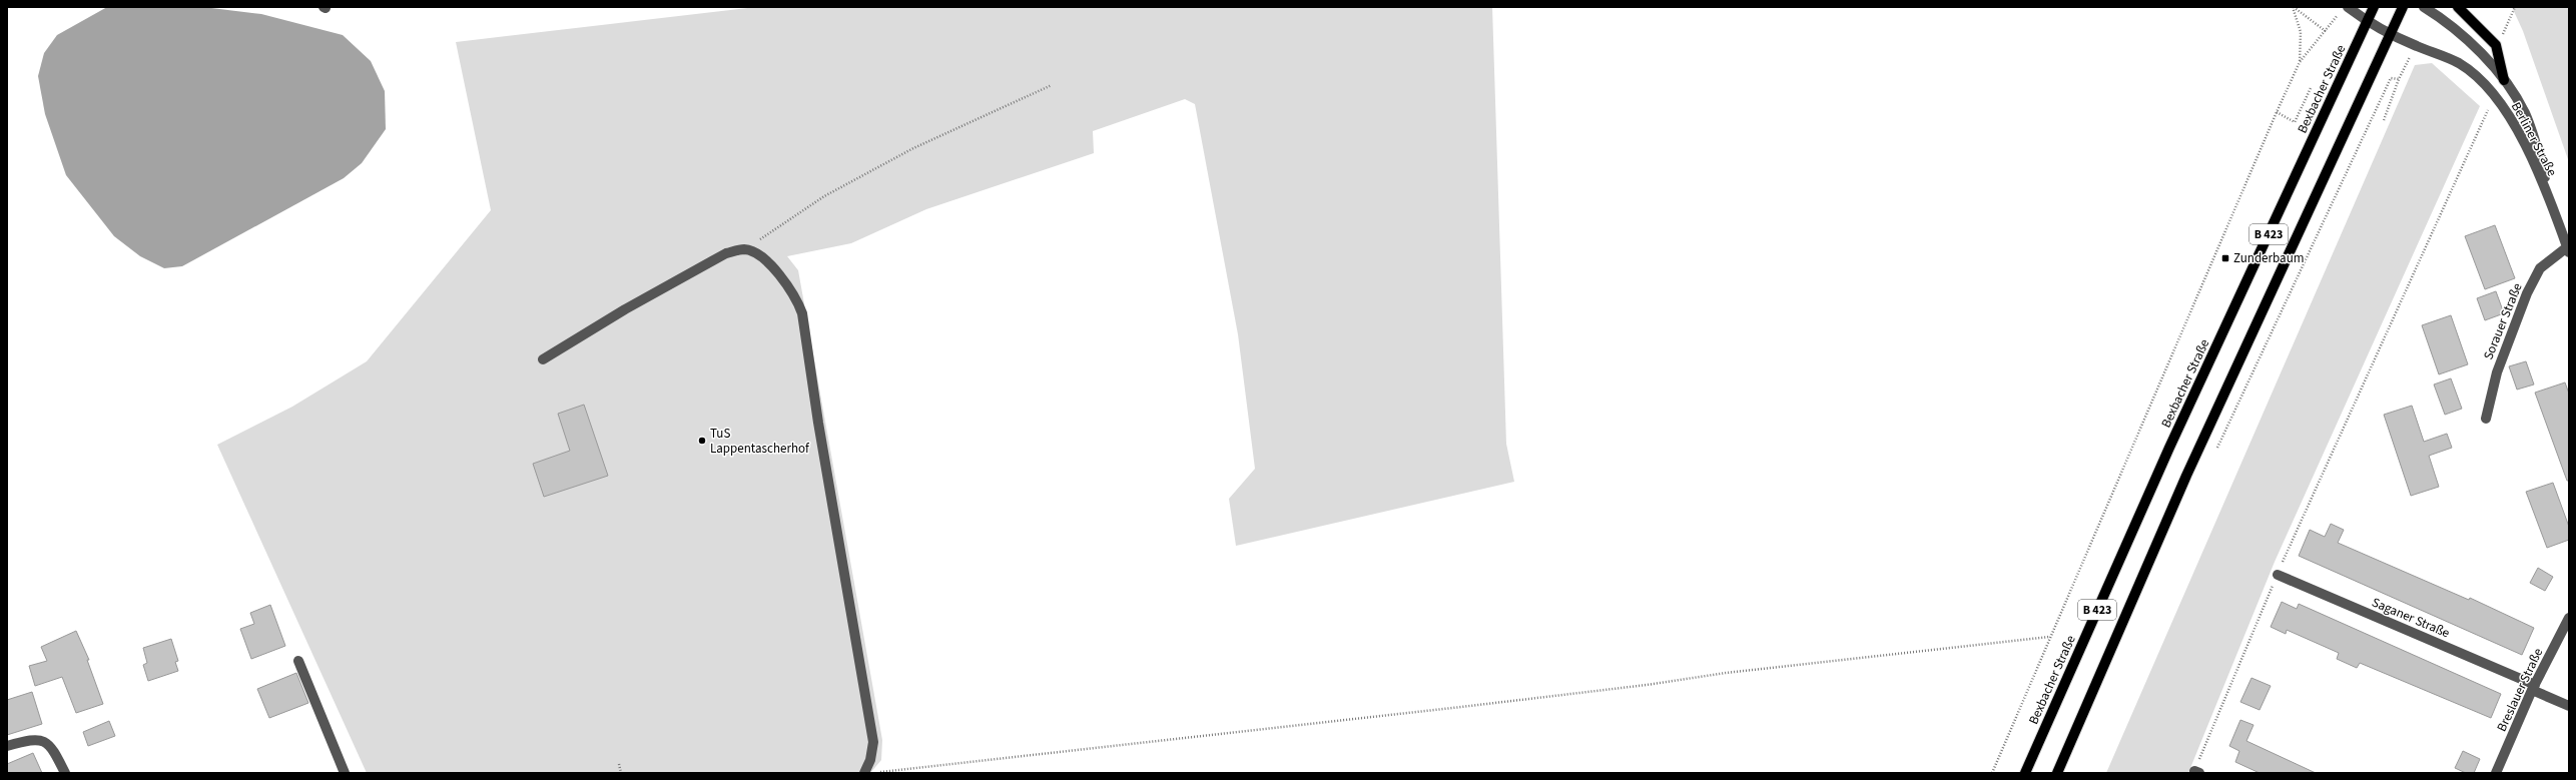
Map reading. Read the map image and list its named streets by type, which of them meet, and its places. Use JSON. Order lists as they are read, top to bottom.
{
  "streets": {
    "main road": ["Bexbacher Straße", "B 423"],
    "street": [
      "Berliner Straße",
      "Sorauer Straße",
      "Saganer Straße",
      "Breslauer Straße"
    ]
  },
  "crossings": [
    ["Bexbacher Straße", "Berliner Straße"],
    ["Berliner Straße", "Sorauer Straße"],
    ["Saganer Straße", "Breslauer Straße"]
  ],
  "places": {
    "transit": ["Zunderbaum"],
    "other": ["TuS Lappentascherhof"]
  }
}
